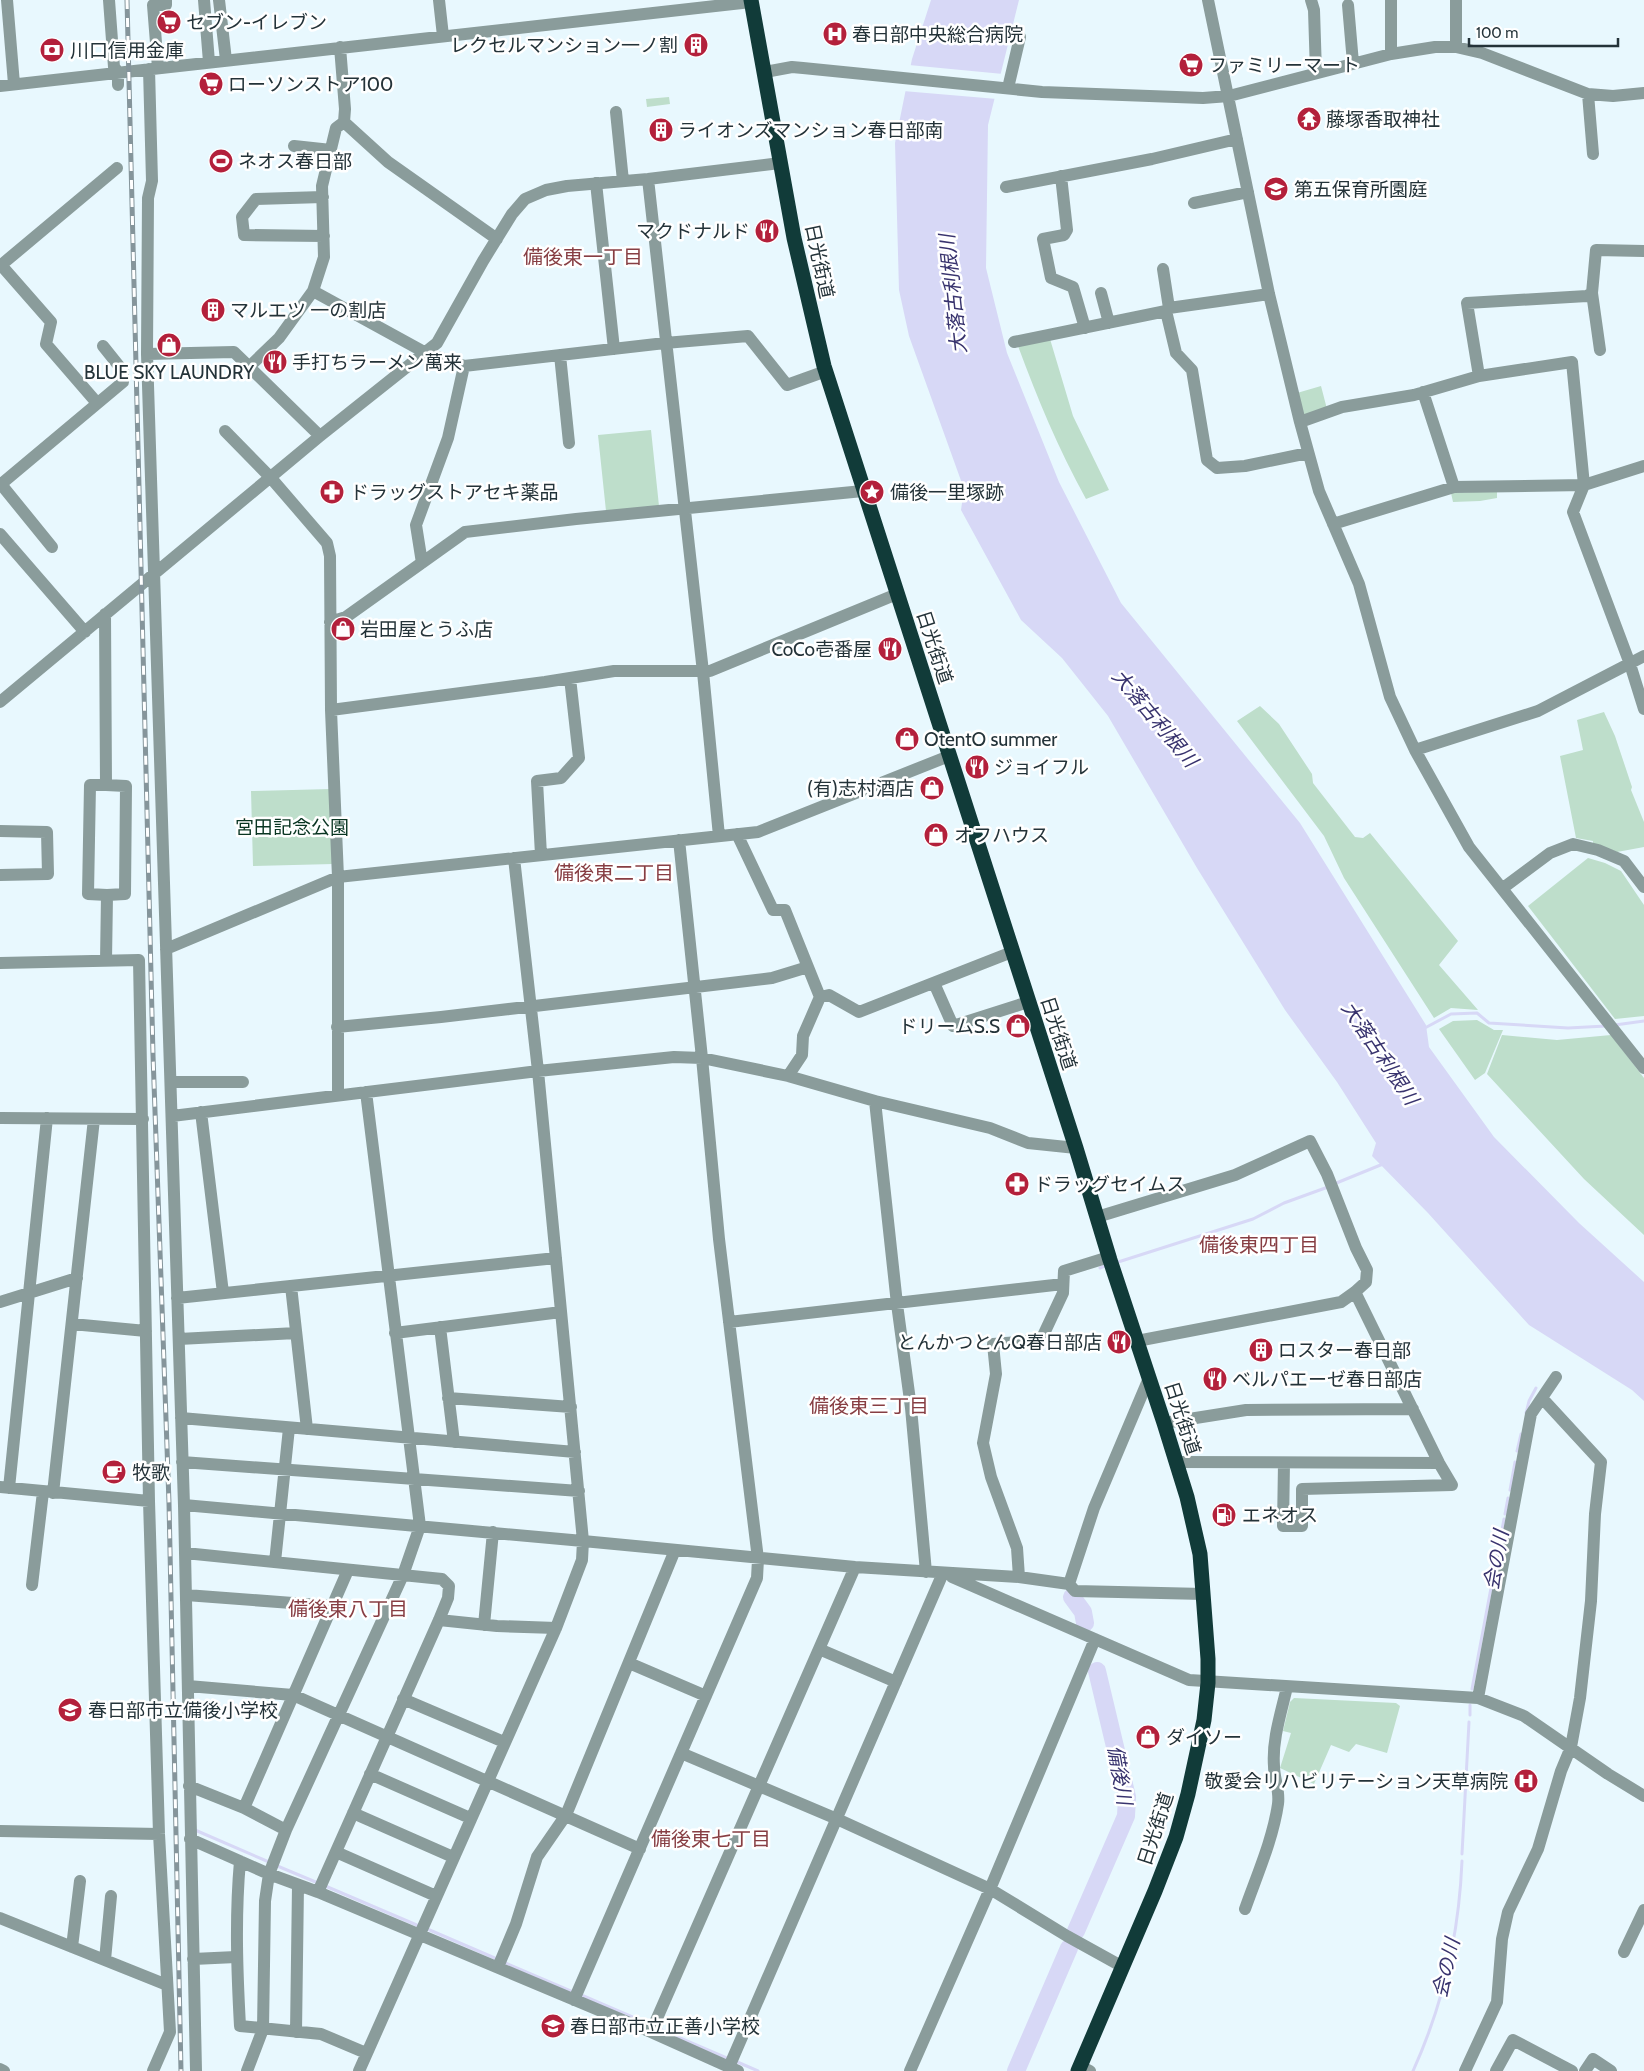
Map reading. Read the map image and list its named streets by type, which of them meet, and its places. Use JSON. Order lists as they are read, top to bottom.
{
  "streets": {
    "highway": ["日光街道"]
  },
  "districts": [
    "備後東一丁目",
    "備後東二丁目",
    "備後東四丁目",
    "備後東三丁目",
    "備後東八丁目",
    "備後東七丁目"
  ],
  "water": ["大落古利根川", "会の川", "備後川"],
  "parks": ["宮田記念公園"],
  "places": {
    "supermarket": ["セブン-イレブン", "ファミリーマート", "ローソンストア100"],
    "hospital": ["春日部中央総合病院", "敬愛会リハビリテーション天草病院"],
    "building": [
      "レクセルマンション一ノ割",
      "ライオンズマンション春日部南",
      "マルエツ 一の割店",
      "ロスター春日部"
    ],
    "bank": ["川口信用金庫"],
    "temple": ["藤塚香取神社"],
    "sports": ["ネオス春日部"],
    "school or university": ["第五保育所園庭", "春日部市立備後小学校", "春日部市立正善小学校"],
    "restaurant": [
      "マクドナルド",
      "手打ちラーメン萬来",
      "CoCo壱番屋",
      "ジョイフル",
      "とんかつとんQ春日部店",
      "ベルパエーゼ春日部店"
    ],
    "shop": [
      "BLUE SKY LAUNDRY",
      "岩田屋とうふ店",
      "OtentO summer",
      "(有)志村酒店",
      "オフハウス",
      "ドリームS.S",
      "ダイソー"
    ],
    "pharmacy": ["ドラッグストアセキ薬品", "ドラッグセイムス"],
    "place": ["備後一里塚跡"],
    "cafe": ["牧歌"],
    "fuel station": ["エネオス"]
  },
  "scale_bar": "100 m"
}
